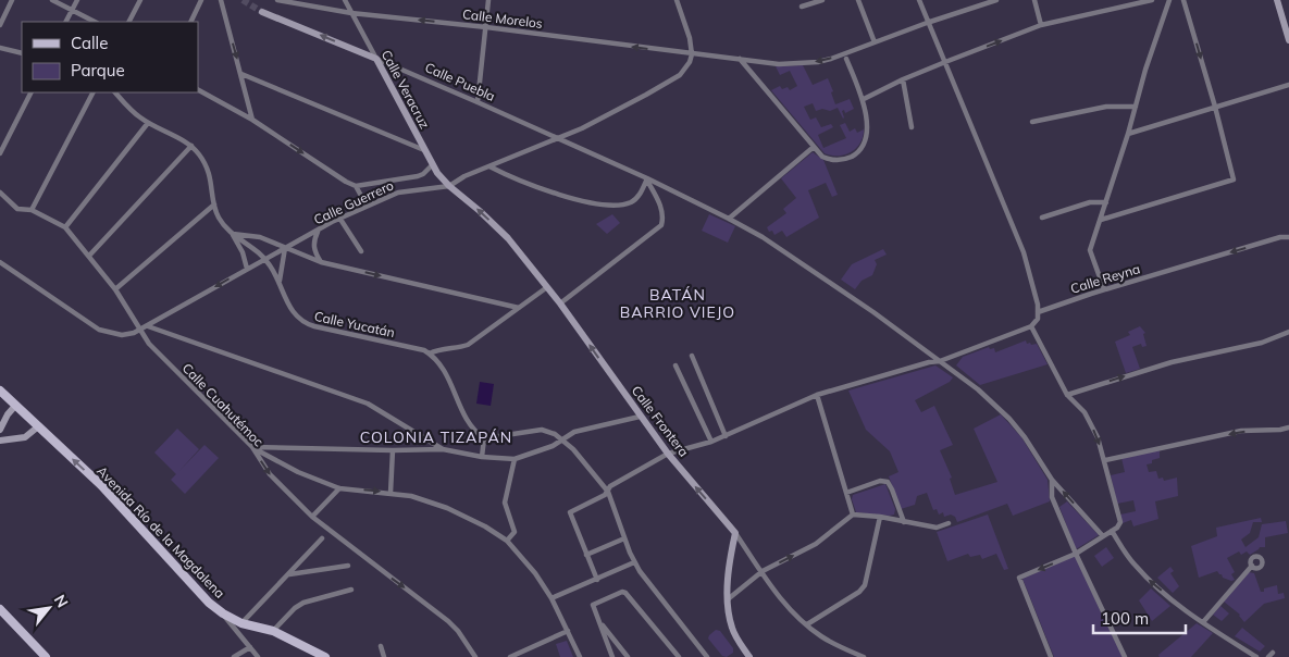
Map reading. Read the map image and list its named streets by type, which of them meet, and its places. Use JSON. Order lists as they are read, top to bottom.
{
  "streets": {
    "main road": ["Avenida Río de la Magdalena"],
    "street": [
      "Calle Morelos",
      "Calle Puebla",
      "Calle Veracruz",
      "Calle Guerrero",
      "Calle Reyna",
      "Calle Yucatán",
      "Calle Cuahutémoc",
      "Calle Frontera"
    ]
  },
  "crossings": [
    ["Calle Morelos", "Calle Veracruz"],
    ["Calle Morelos", "Calle Guerrero"],
    ["Calle Puebla", "Calle Veracruz"],
    ["Calle Puebla", "Calle Guerrero"],
    ["Calle Veracruz", "Calle Guerrero"],
    ["Calle Veracruz", "Calle Frontera"],
    ["Calle Guerrero", "Calle Yucatán"],
    ["Calle Guerrero", "Calle Cuahutémoc"],
    ["Calle Guerrero", "Calle Frontera"]
  ],
  "one_way": [
    "Calle Morelos",
    "Calle Reyna",
    "Calle Frontera",
    "Avenida Río de la Magdalena"
  ],
  "districts": ["BATÁN BARRIO VIEJO", "COLONIA TIZAPÁN"],
  "legend": ["Calle", "Parque"],
  "scale_bar": "100 m",
  "north": "top right"
}
